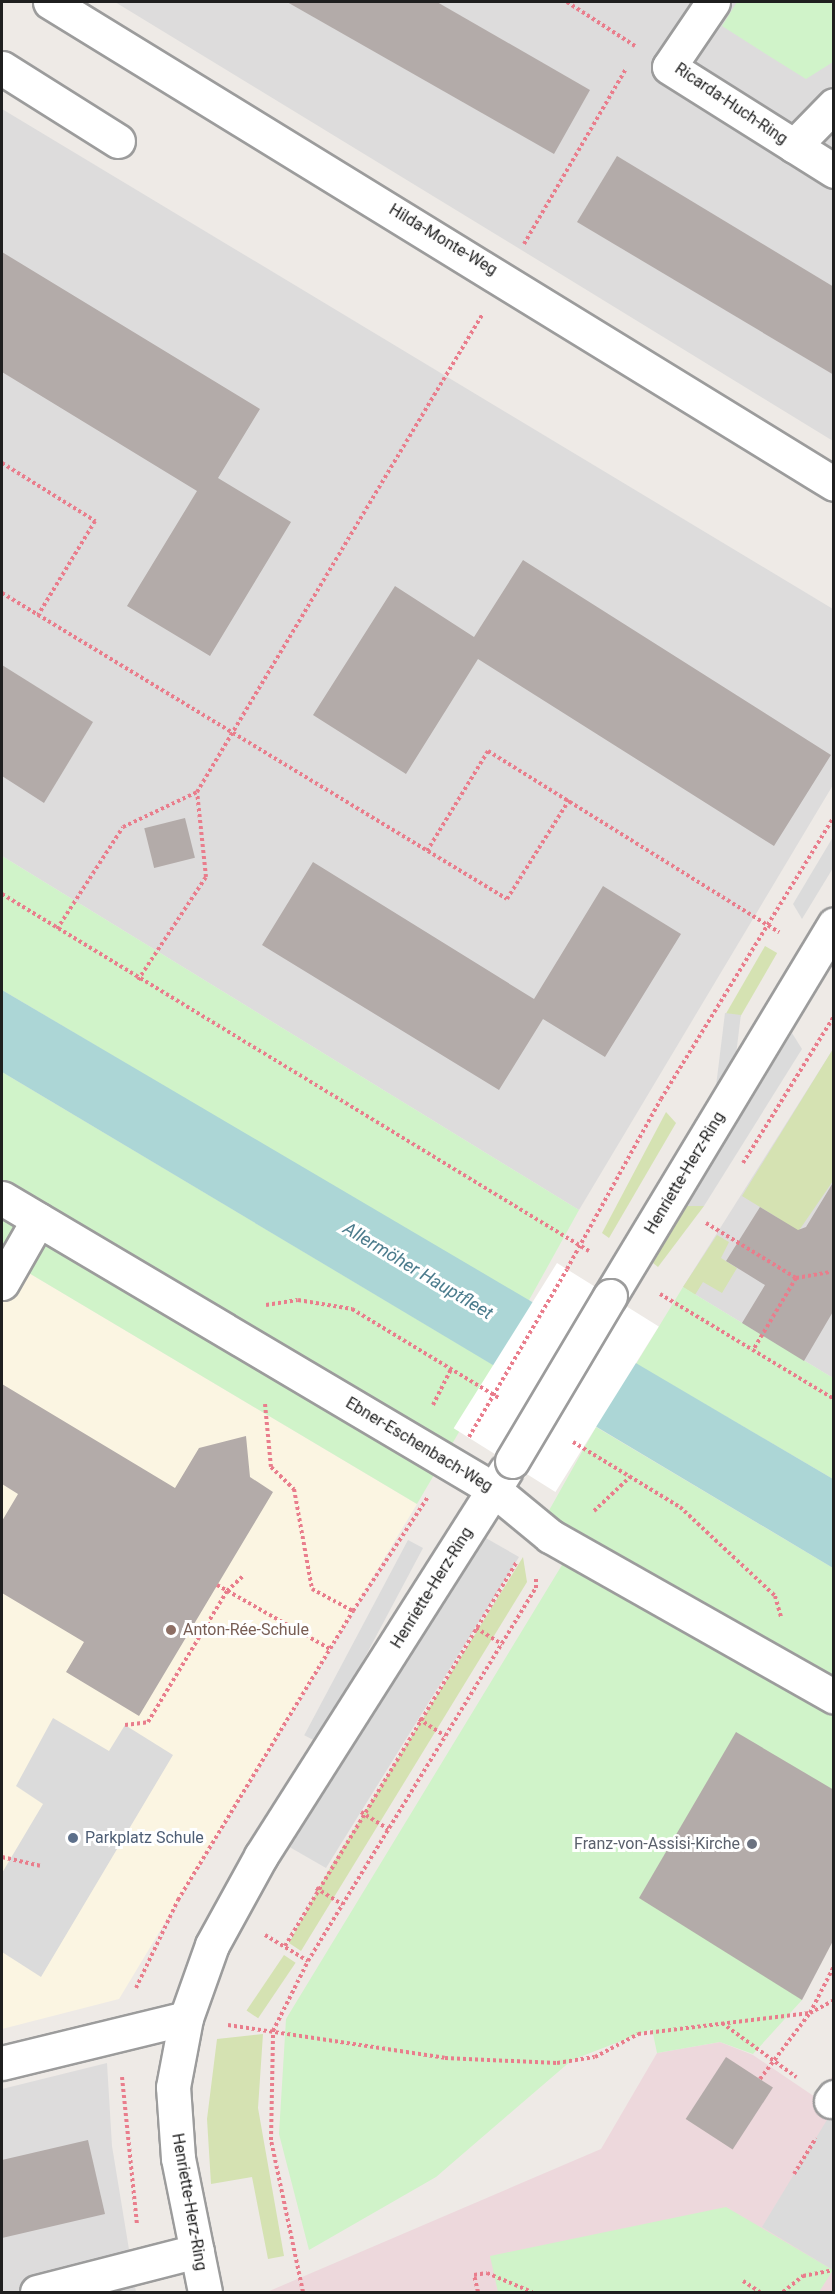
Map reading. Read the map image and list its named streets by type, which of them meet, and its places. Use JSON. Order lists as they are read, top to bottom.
{
  "streets": {
    "street": [
      "Ricarda-Huch-Ring",
      "Hilda-Monte-Weg",
      "Henriette-Herz-Ring",
      "Ebner-Eschenbach-Weg"
    ]
  },
  "crossings": [
    ["Henriette-Herz-Ring", "Ebner-Eschenbach-Weg"]
  ],
  "water": ["Allermöher Hauptfleet"],
  "places": ["Anton-Rée-Schule", "Parkplatz Schule", "Franz-von-Assisi-Kirche"]
}
